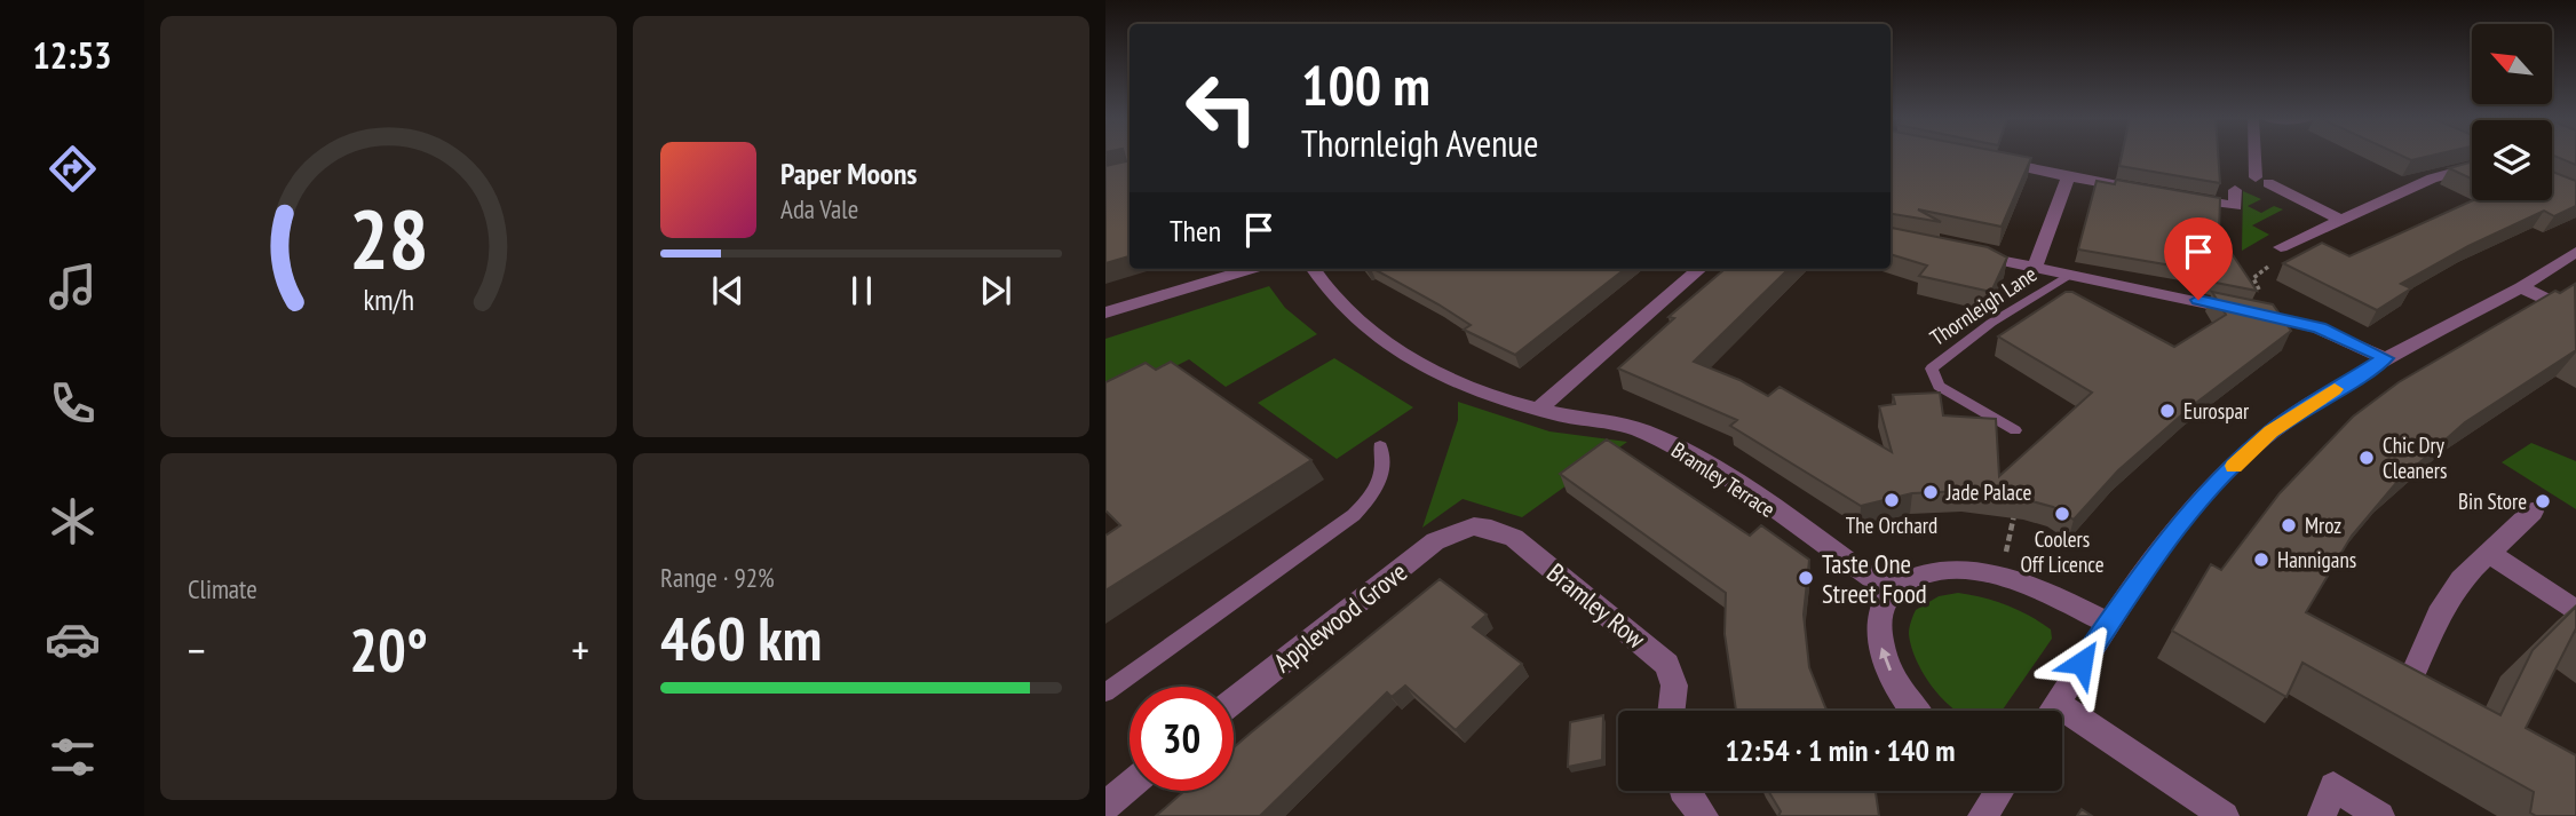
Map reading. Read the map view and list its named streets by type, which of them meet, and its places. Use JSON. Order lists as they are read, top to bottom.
{
  "streets": {
    "street": [
      "Thornleigh Lane",
      "Bramley Terrace",
      "Bramley Row",
      "Applewood Grove"
    ]
  },
  "crossings": [
    ["Bramley Row", "Applewood Grove"]
  ],
  "places": [
    "Eurospar",
    "Chic Dry Cleaners",
    "Jade Palace",
    "The Orchard",
    "Bin Store",
    "Coolers Off Licence",
    "Mroz",
    "Hannigans",
    "Taste One Street Food"
  ],
  "north": "top left",
  "page": {
    "tabs": "12:53",
    "turn": ["100 m", "Thornleigh Avenue"],
    "song": ["Paper Moons", "Ada Vale"],
    "then": "Then",
    "tile": [
      "Climate",
      ["Range · 92%", "460 km"]
    ],
    "heat": ["−", "20°", "+"],
    "limit": "30",
    "trip": "12:54 · 1 min · 140 m",
    "gauge": ["28", "km/h"]
  }
}
